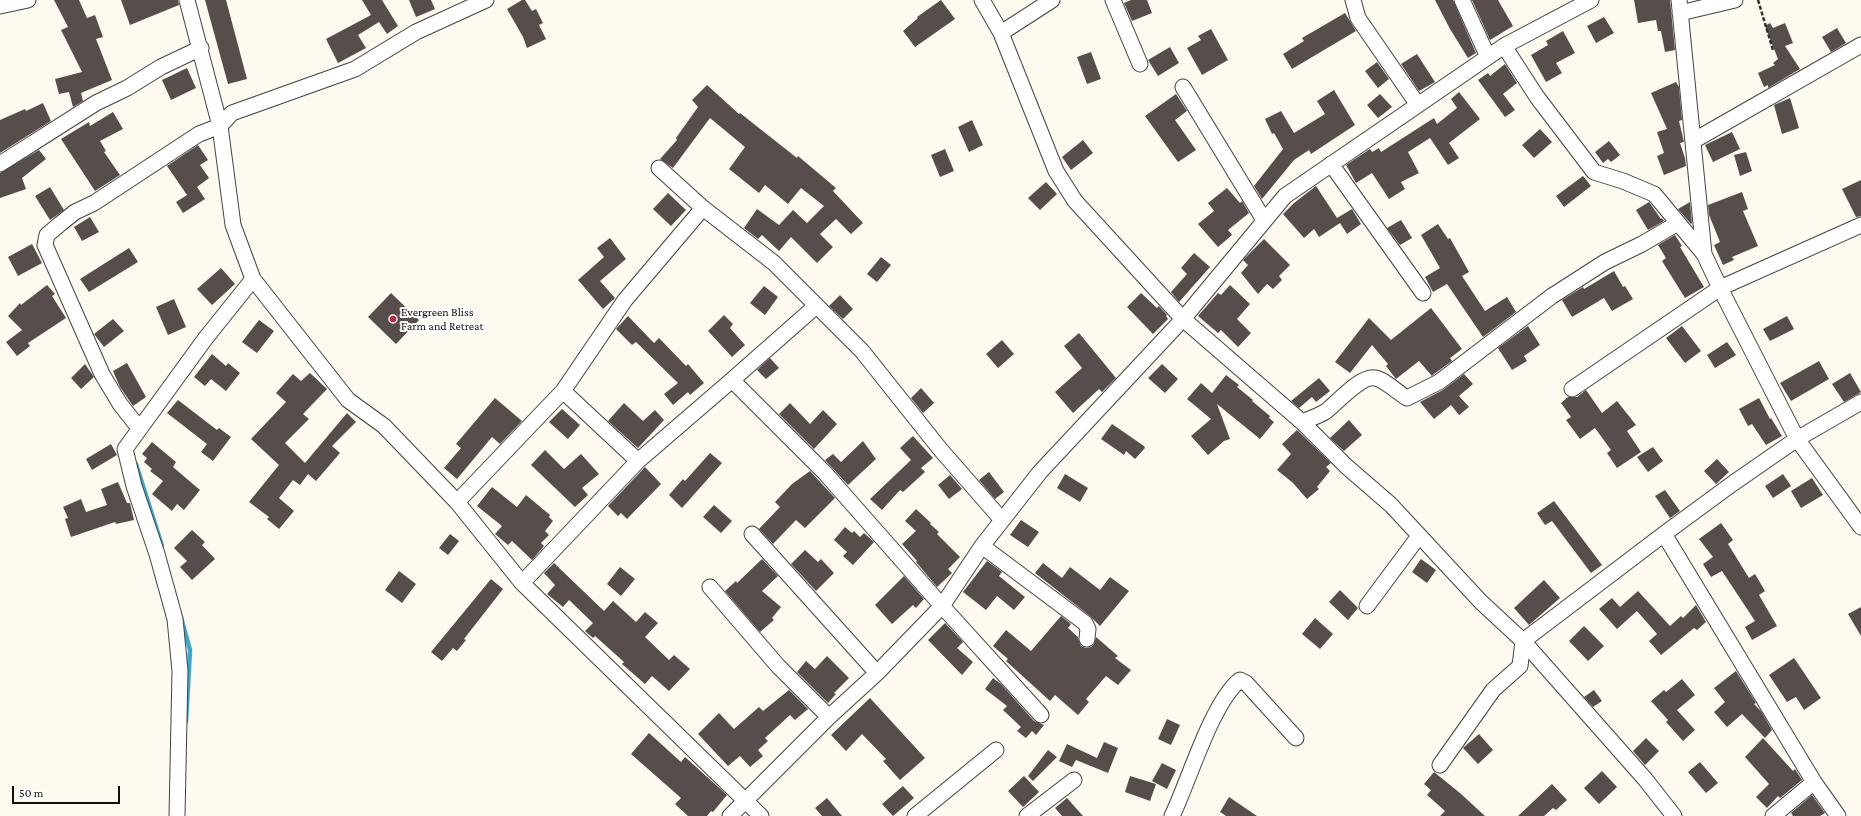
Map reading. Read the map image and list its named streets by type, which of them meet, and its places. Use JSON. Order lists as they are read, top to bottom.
{
  "places": ["Evergreen Bliss Farm and Retreat"],
  "scale_bar": "50 m"
}
